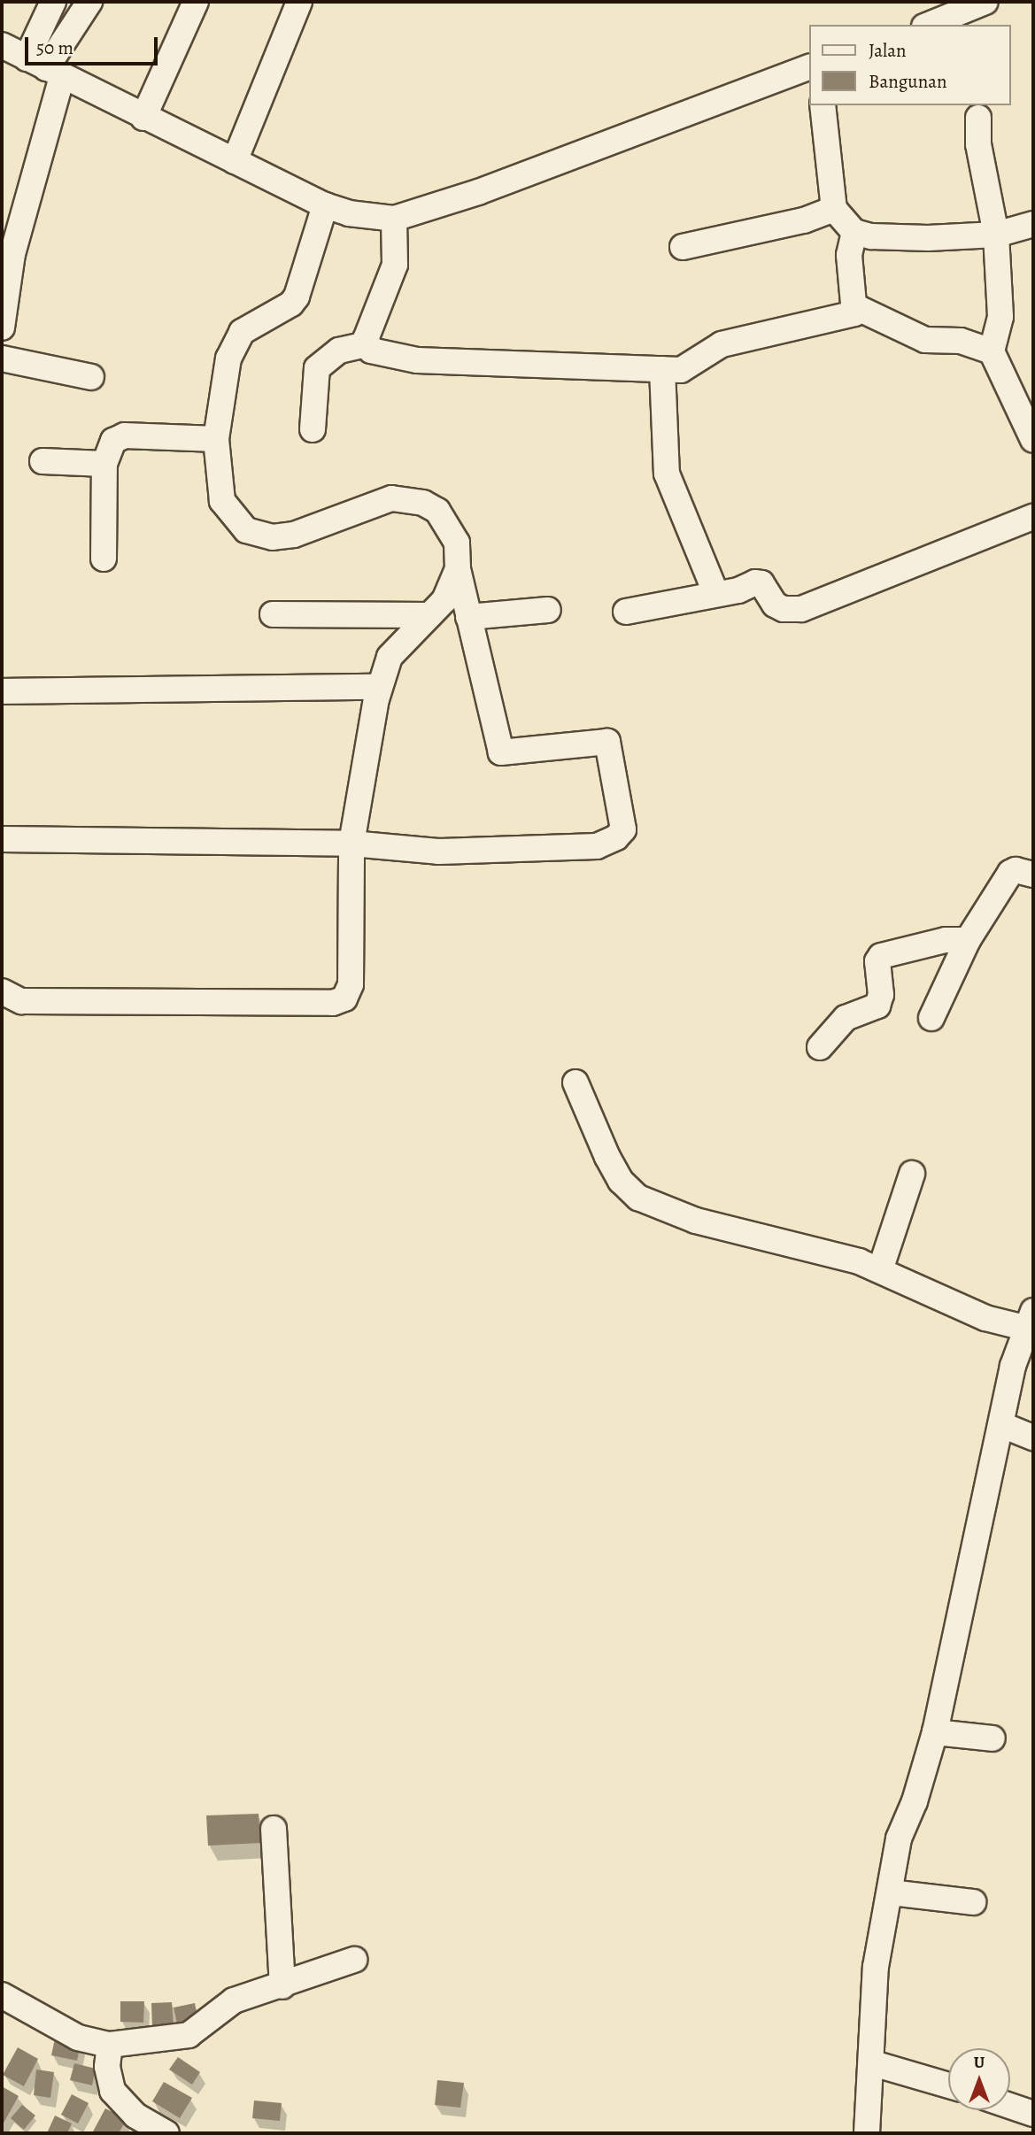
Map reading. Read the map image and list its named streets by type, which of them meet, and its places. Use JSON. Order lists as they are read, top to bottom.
{
  "legend": ["Jalan", "Bangunan"],
  "scale_bar": "50 m",
  "north": "top"
}
